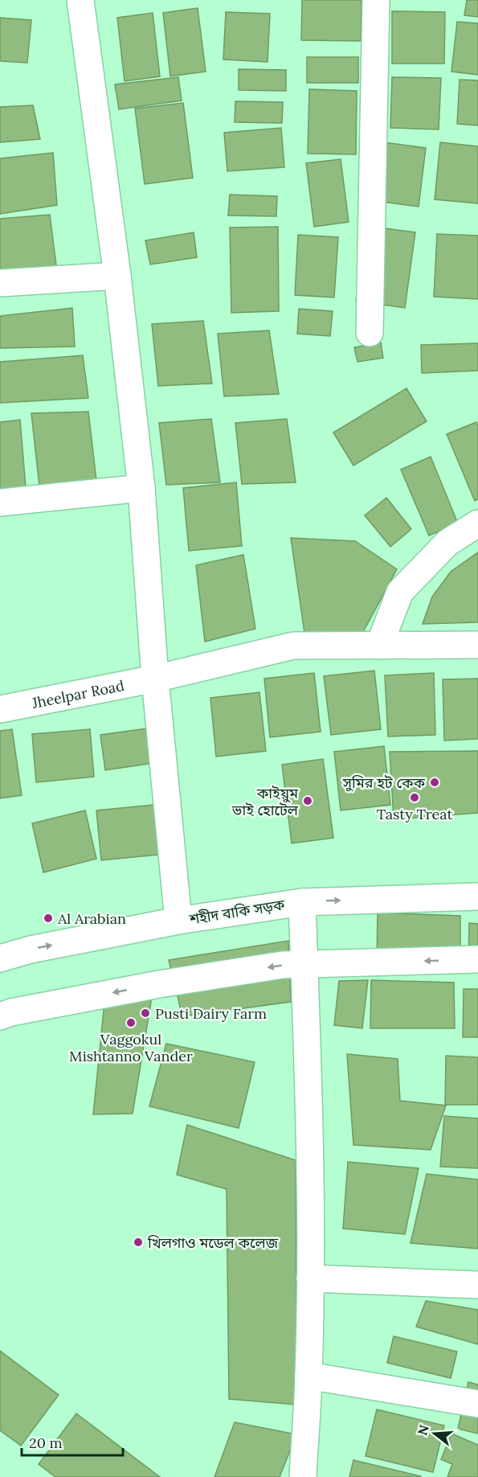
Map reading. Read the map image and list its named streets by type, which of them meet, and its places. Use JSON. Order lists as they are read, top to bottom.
{
  "streets": {
    "street": ["Jheelpar Road", "শহীদ বাকি সড়ক"]
  },
  "places": [
    "সুমির হট কেক",
    "Tasty Treat",
    "কাইয়ুম ভাই হোটেল",
    "Al Arabian",
    "Pusti Dairy Farm",
    "Vaggokul Mishtanno Vander",
    "খিলগাও মডেল কলেজ"
  ],
  "scale_bar": "20 m",
  "north": "left"
}
